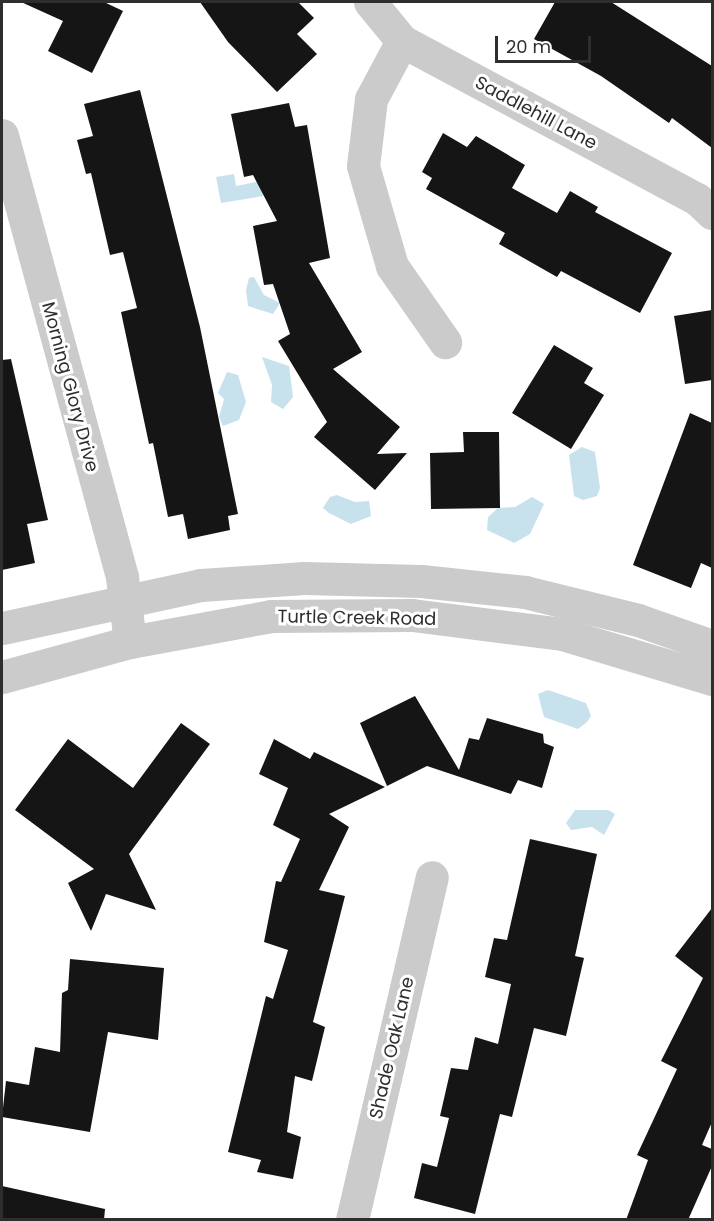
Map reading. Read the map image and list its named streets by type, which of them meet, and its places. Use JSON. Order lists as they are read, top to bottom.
{
  "streets": {
    "street": [
      "Saddlehill Lane",
      "Morning Glory Drive",
      "Turtle Creek Road",
      "Shade Oak Lane"
    ]
  },
  "crossings": [
    ["Morning Glory Drive", "Turtle Creek Road"]
  ],
  "scale_bar": "20 m"
}
